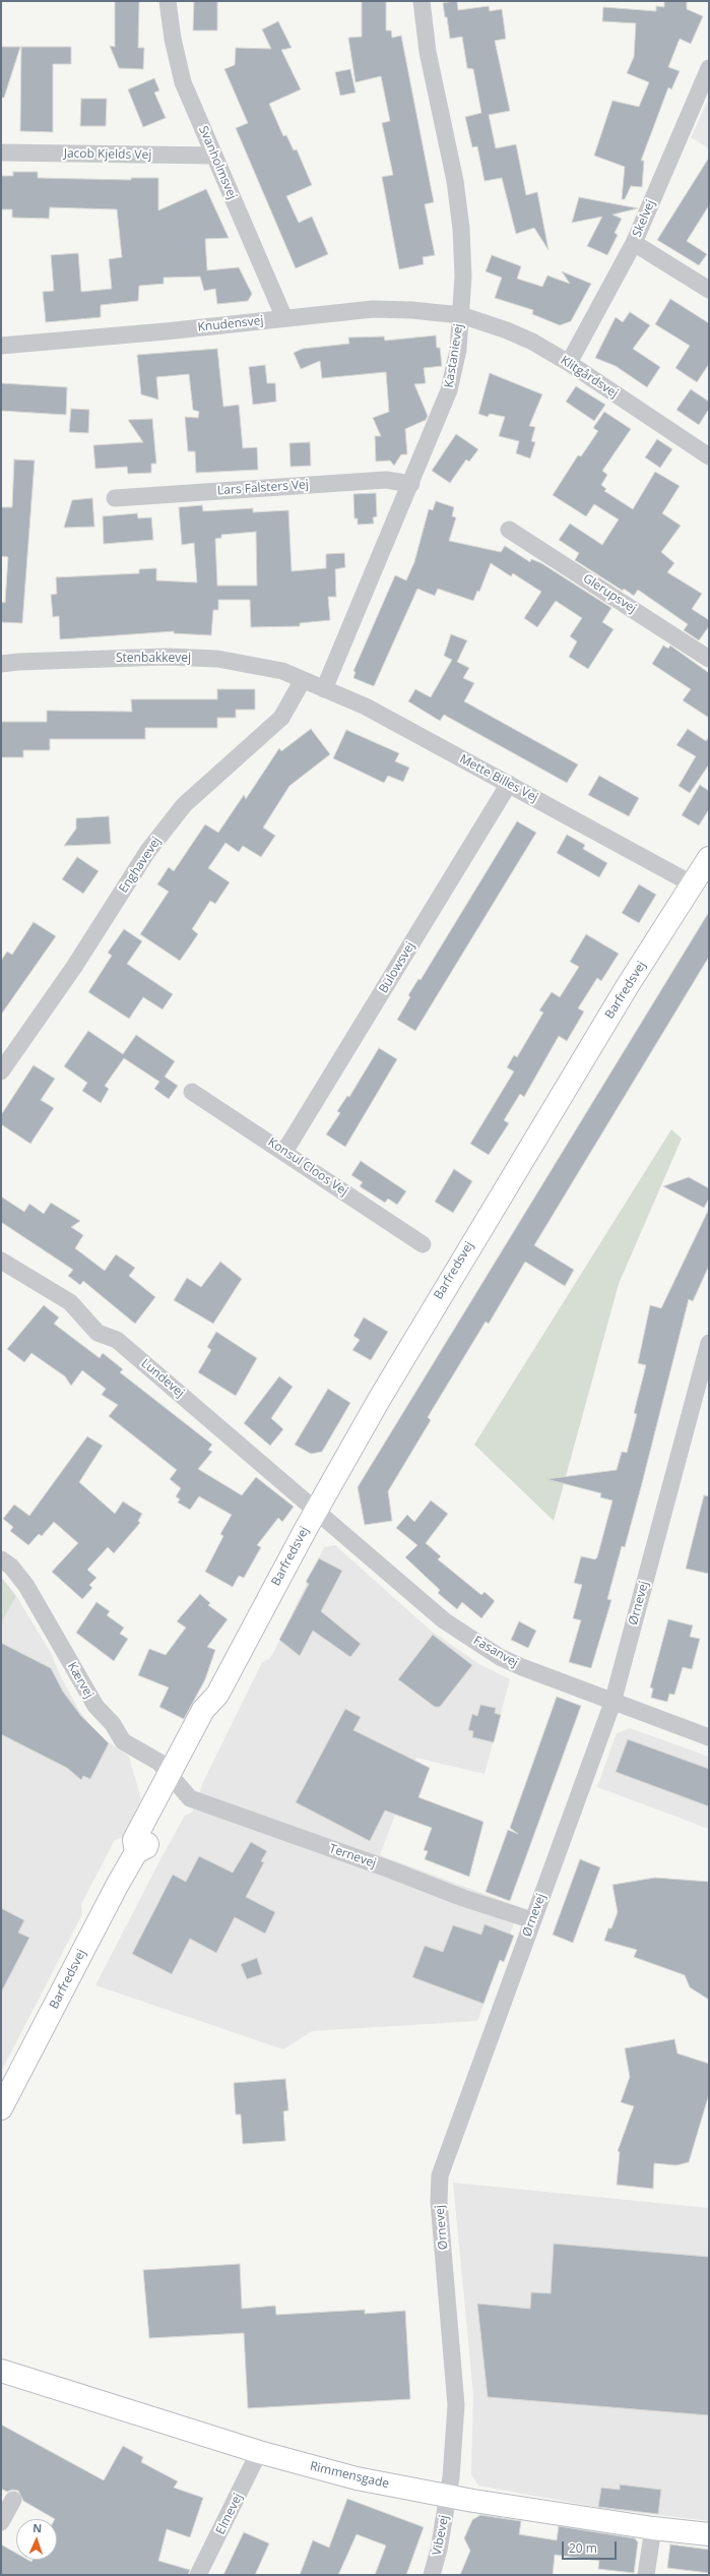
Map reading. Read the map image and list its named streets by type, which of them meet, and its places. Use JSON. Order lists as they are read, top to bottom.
{
  "streets": {
    "street": [
      "Jacob Kjelds Vej",
      "Svanholmsvej",
      "Skelvej",
      "Knudensvej",
      "Kastanievej",
      "Klitgårdsvej",
      "Lars Falsters Vej",
      "Glerupsvej",
      "Stenbakkevej",
      "Mette Billes Vej",
      "Enghavevej",
      "Bülowsvej",
      "Barfredsvej",
      "Konsul Cloos Vej",
      "Lundevej",
      "Ørnevej",
      "Fasanvej",
      "Kærvej",
      "Ternevej",
      "Rimmensgade",
      "Elmevej",
      "Vibevej"
    ]
  },
  "crossings": [
    ["Jacob Kjelds Vej", "Svanholmsvej"],
    ["Svanholmsvej", "Knudensvej"],
    ["Skelvej", "Klitgårdsvej"],
    ["Knudensvej", "Kastanievej"],
    ["Knudensvej", "Klitgårdsvej"],
    ["Kastanievej", "Klitgårdsvej"],
    ["Kastanievej", "Lars Falsters Vej"],
    ["Kastanievej", "Mette Billes Vej"],
    ["Stenbakkevej", "Mette Billes Vej"],
    ["Stenbakkevej", "Enghavevej"],
    ["Mette Billes Vej", "Enghavevej"],
    ["Mette Billes Vej", "Bülowsvej"],
    ["Mette Billes Vej", "Barfredsvej"],
    ["Bülowsvej", "Konsul Cloos Vej"],
    ["Barfredsvej", "Lundevej"],
    ["Barfredsvej", "Fasanvej"],
    ["Barfredsvej", "Kærvej"],
    ["Barfredsvej", "Ternevej"],
    ["Lundevej", "Fasanvej"],
    ["Ørnevej", "Fasanvej"],
    ["Ørnevej", "Ternevej"],
    ["Ørnevej", "Rimmensgade"],
    ["Ørnevej", "Vibevej"],
    ["Kærvej", "Ternevej"],
    ["Rimmensgade", "Elmevej"],
    ["Rimmensgade", "Vibevej"]
  ],
  "scale_bar": "20 m",
  "north": "top"
}
